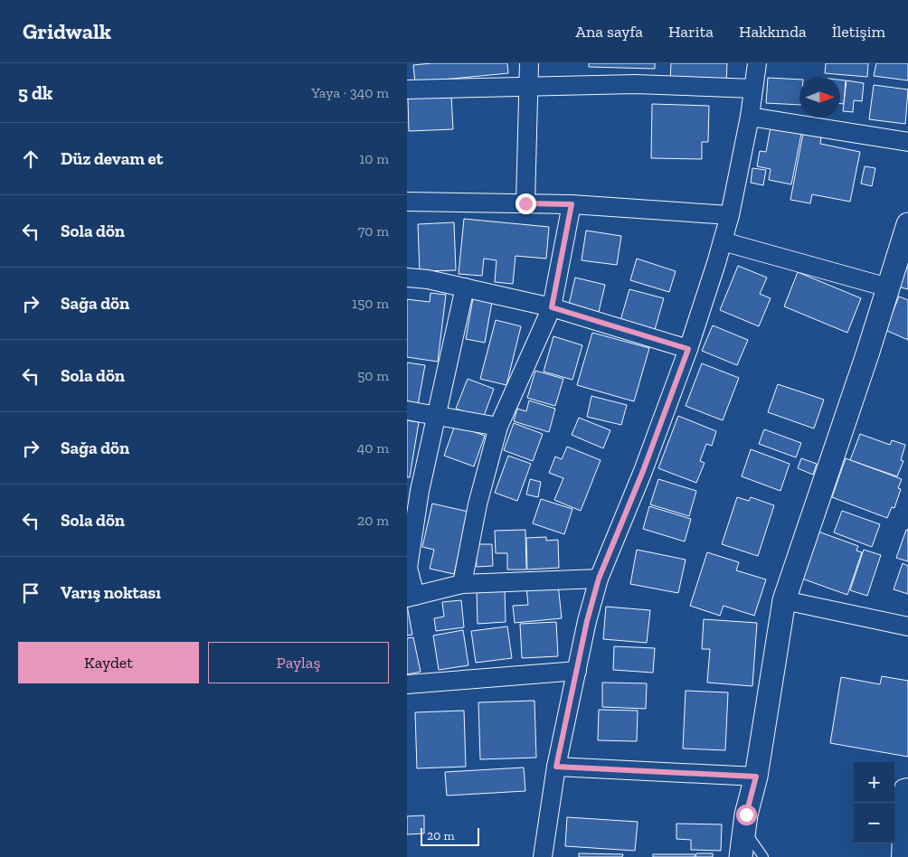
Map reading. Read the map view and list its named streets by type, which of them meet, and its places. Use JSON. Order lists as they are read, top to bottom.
{
  "scale_bar": "20 m",
  "north": "right",
  "page": {
    "header": "Gridwalk",
    "nav": [
      "Ana sayfa",
      "Harita",
      "Hakkında",
      "İletişim"
    ],
    "heading": ["5 dk", "Yaya · 340 m"],
    "list": [
      ["Düz devam et", "10 m"],
      ["Sola dön", "70 m"],
      ["Sağa dön", "150 m"],
      ["Sola dön", "50 m"],
      ["Sağa dön", "40 m"],
      ["Sola dön", "20 m"],
      "Varış noktası"
    ],
    "buttons": ["Kaydet", "Paylaş"],
    "map_buttons": ["+", "−"],
    "scale": "20 m"
  }
}
